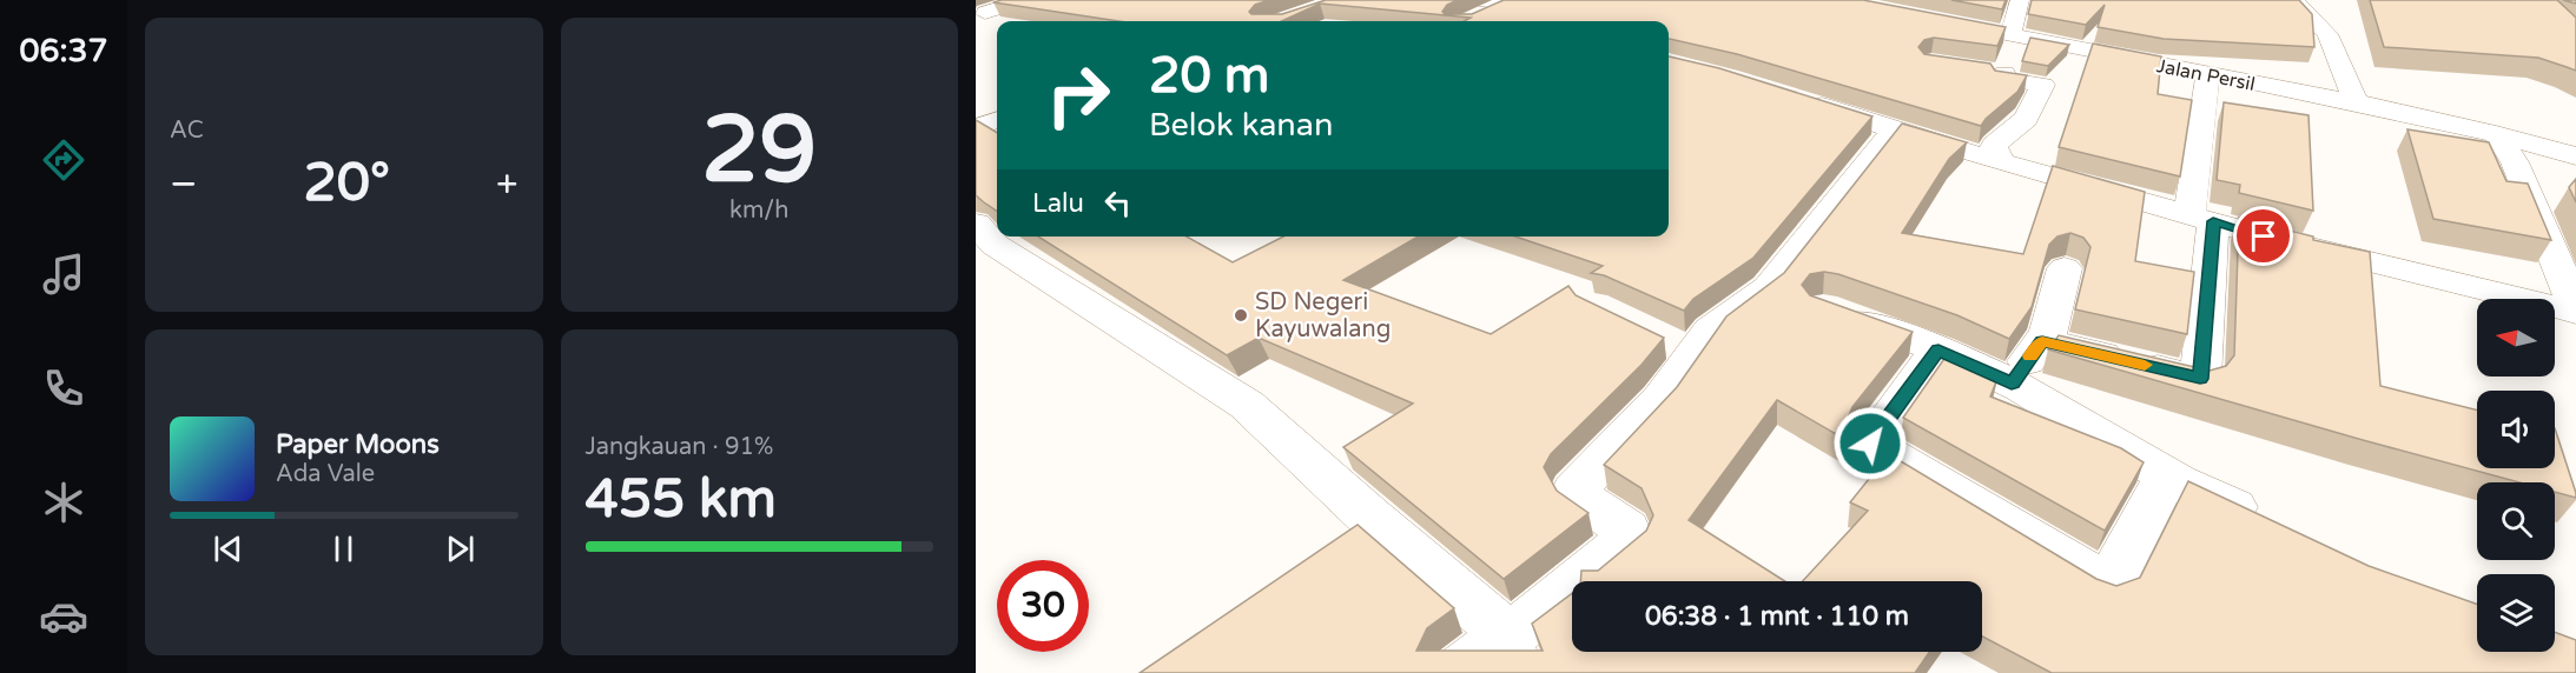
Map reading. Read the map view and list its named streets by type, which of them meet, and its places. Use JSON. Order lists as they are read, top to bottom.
{
  "streets": {
    "street": ["Jalan Persil"]
  },
  "places": ["SD Negeri Kayuwalang"],
  "north": "left",
  "page": {
    "tabs": "06:37",
    "tile": [
      "AC",
      ["29", "km/h"],
      ["Jangkauan · 91%", "455 km"]
    ],
    "turn": ["20 m", "Belok kanan"],
    "heat": ["−", "20°", "+"],
    "then": "Lalu",
    "song": ["Paper Moons", "Ada Vale"],
    "limit": "30",
    "trip": "06:38 · 1 mnt · 110 m"
  }
}
